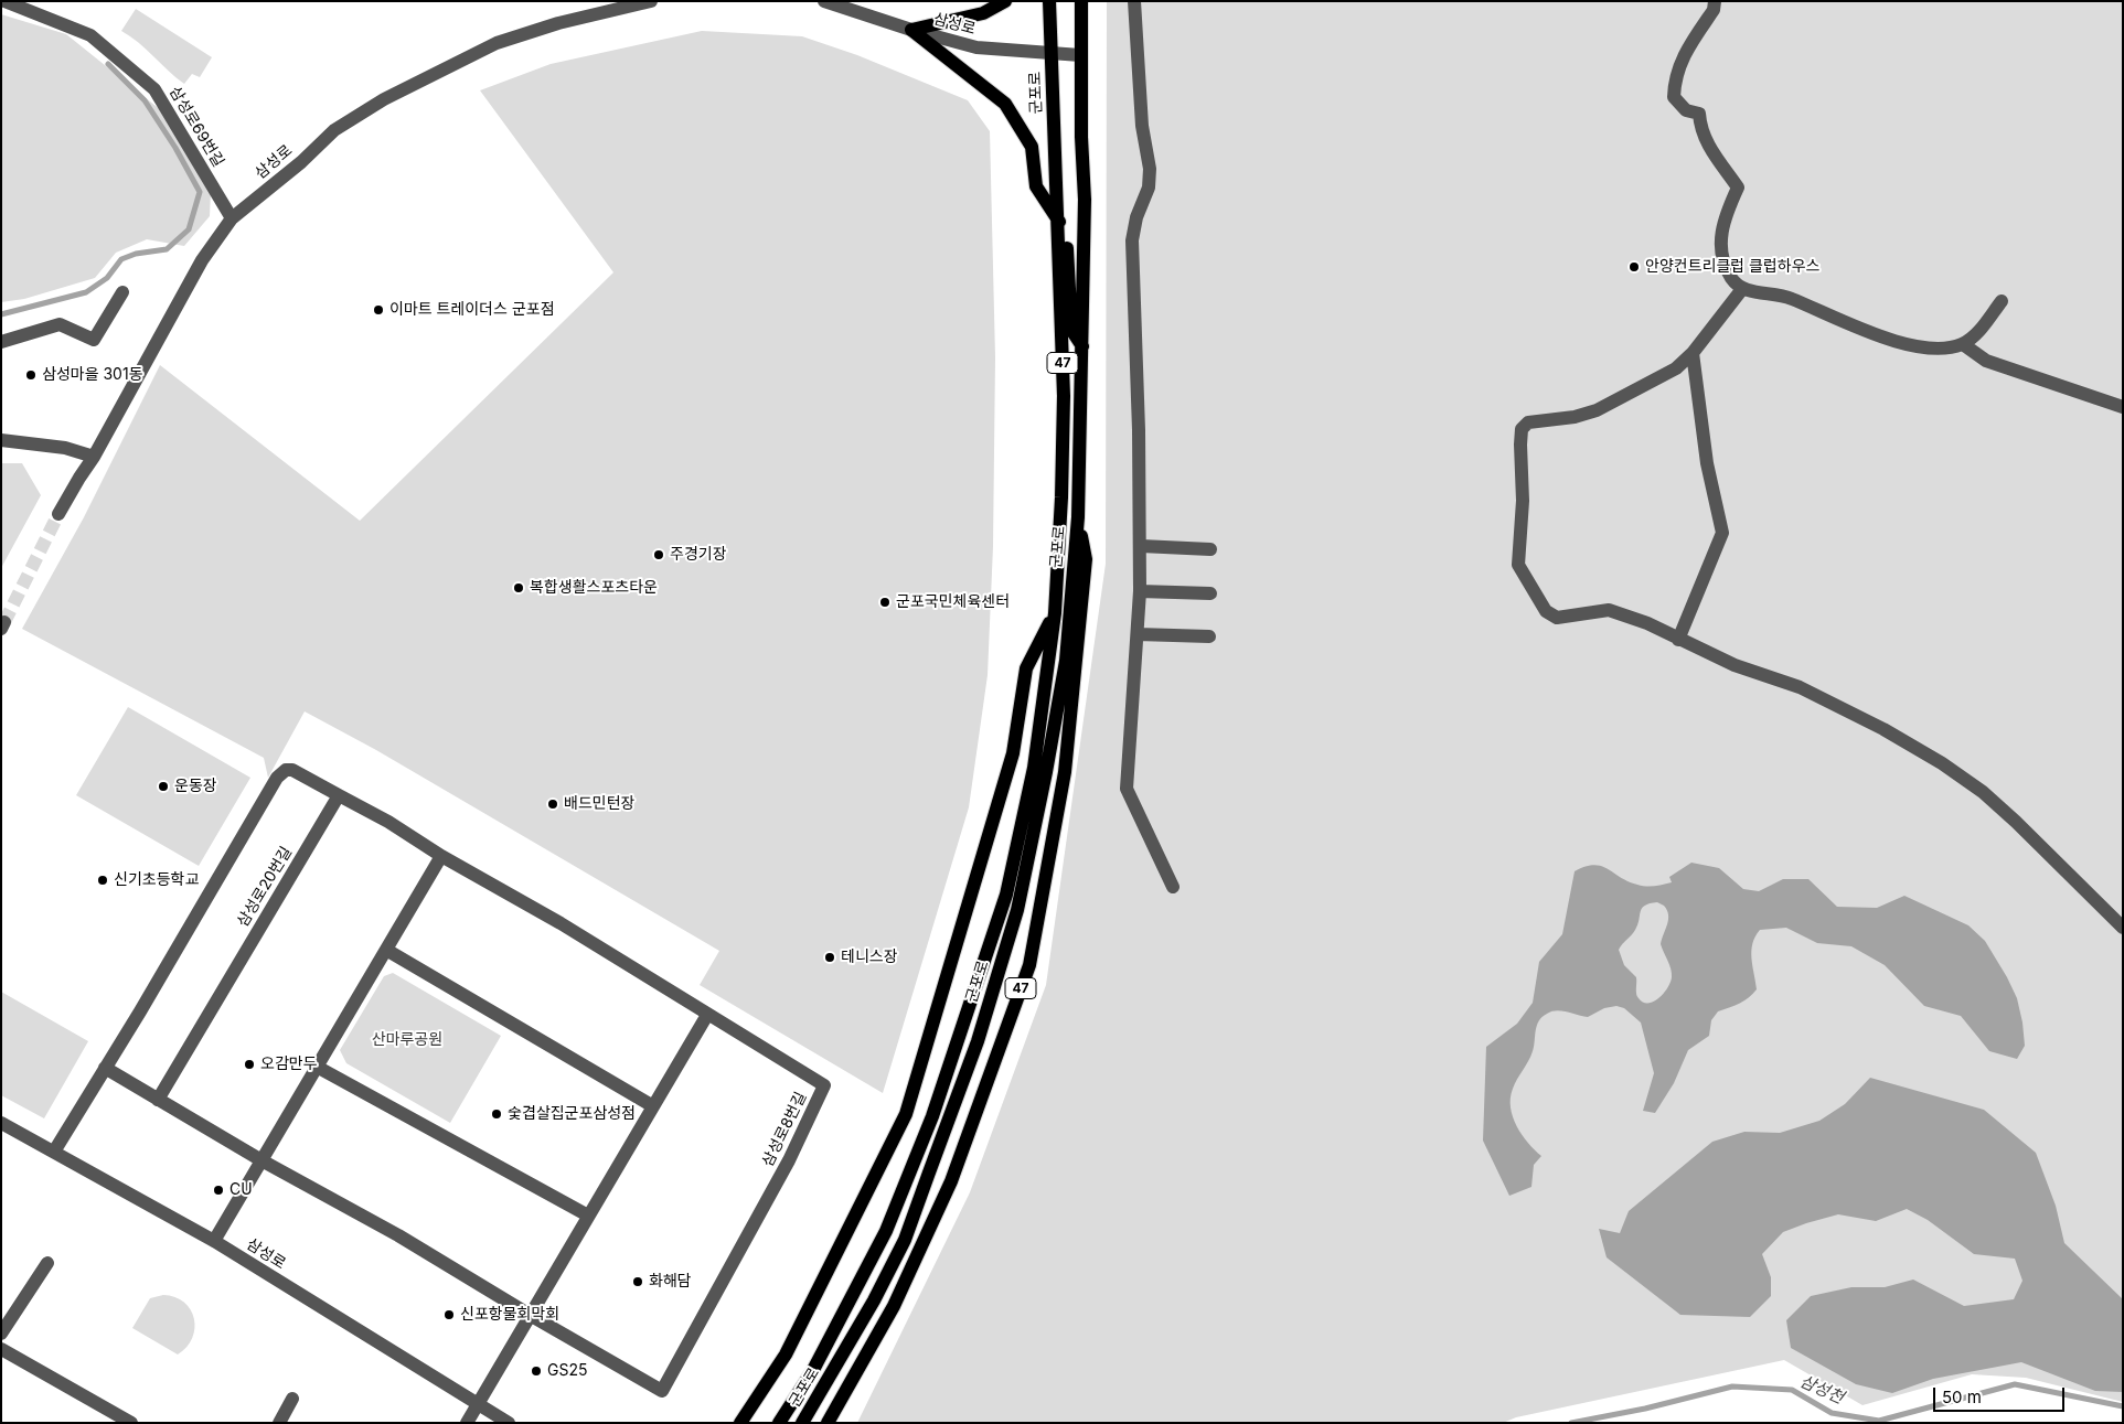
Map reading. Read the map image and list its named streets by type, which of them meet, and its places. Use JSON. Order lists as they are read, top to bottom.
{
  "streets": {
    "main road": ["군포로", "47"],
    "street": [
      "삼성로",
      "삼성로69번길",
      "삼성로20번길",
      "삼성로8번길"
    ]
  },
  "crossings": [
    ["삼성로", "군포로"],
    ["삼성로", "삼성로69번길"]
  ],
  "water": ["삼성천"],
  "parks": ["산마루공원"],
  "places": [
    "안양컨트리클럽 클럽하우스",
    "이마트 트레이더스 군포점",
    "삼성마을 301동",
    "주경기장",
    "복합생활스포츠타운",
    "군포국민체육센터",
    "운동장",
    "배드민턴장",
    "신기초등학교",
    "테니스장",
    "오감만두",
    "숯겹살집군포삼성점",
    "CU",
    "화해담",
    "신포항물회막회",
    "GS25"
  ],
  "scale_bar": "50 m"
}
